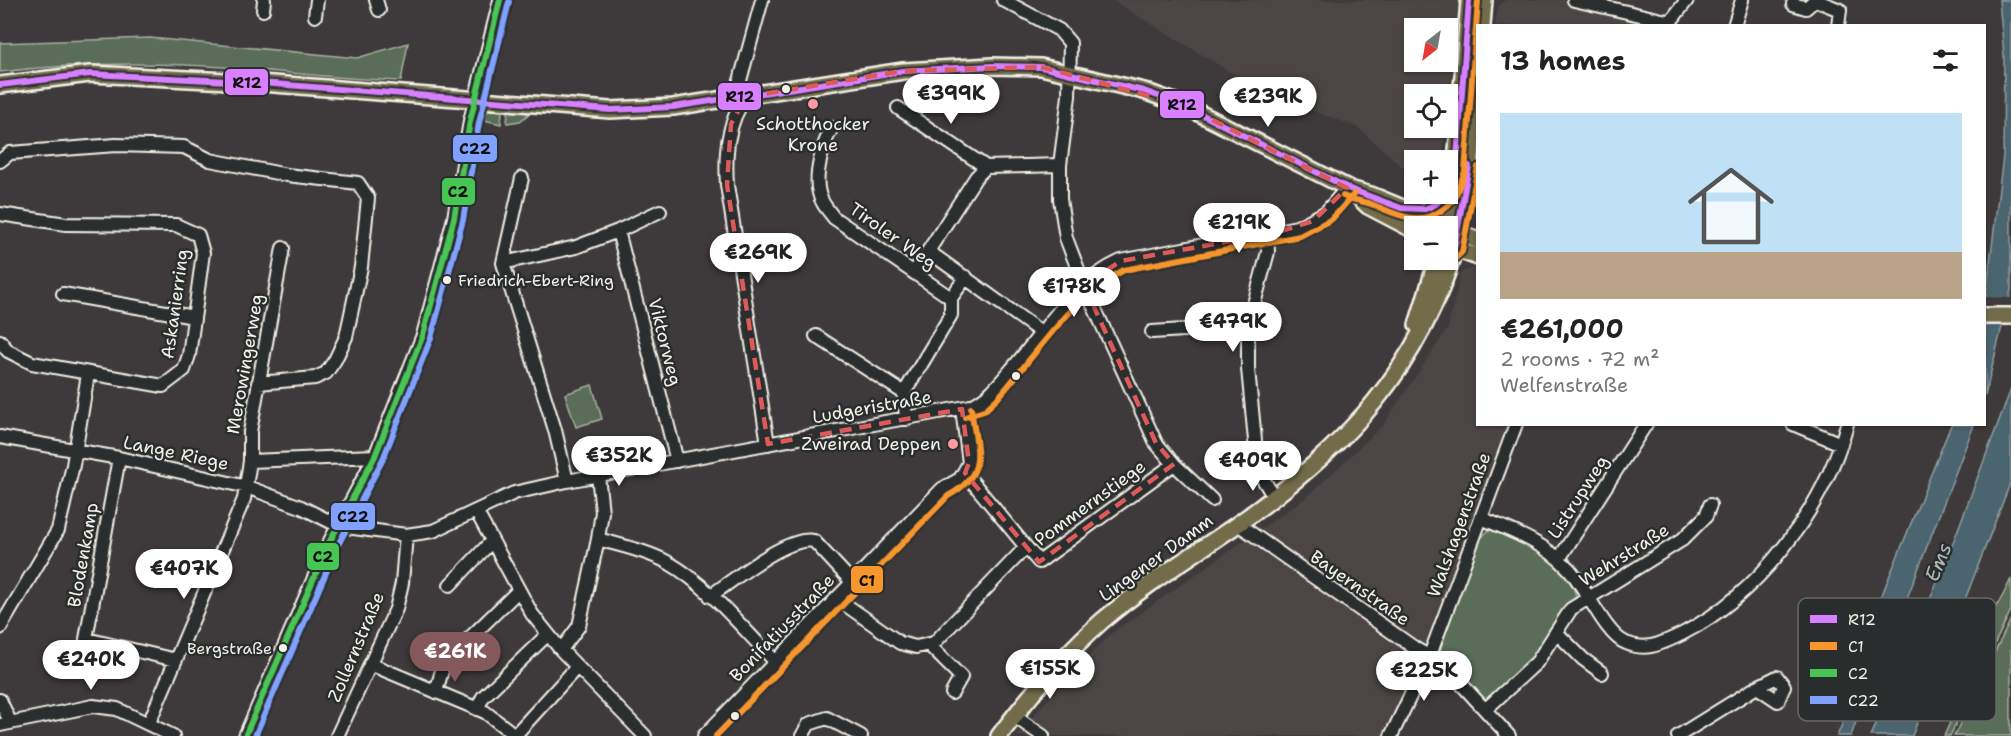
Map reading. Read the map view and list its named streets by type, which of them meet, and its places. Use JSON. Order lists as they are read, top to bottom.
{
  "streets": {
    "main road": ["Lingener Damm"],
    "street": [
      "Tiroler Weg",
      "Askanierring",
      "Viktorweg",
      "Merowingerweg",
      "Ludgeristraße",
      "Lange Riege",
      "Listrupweg",
      "Pommernstiege",
      "Walshagenstraße",
      "Blodenkamp",
      "Wehrstraße",
      "Bayernstraße",
      "Bonifatiusstraße",
      "Zollernstraße"
    ]
  },
  "crossings": [
    ["Tiroler Weg", "Ludgeristraße"],
    ["Viktorweg", "Ludgeristraße"],
    ["Merowingerweg", "Lange Riege"],
    ["Merowingerweg", "Blodenkamp"],
    ["Ludgeristraße", "Lange Riege"],
    ["Ludgeristraße", "Zollernstraße"],
    ["Lange Riege", "Blodenkamp"],
    ["Walshagenstraße", "Bayernstraße"],
    ["Wehrstraße", "Bayernstraße"],
    ["Lingener Damm", "Bayernstraße"]
  ],
  "water": ["Ems"],
  "places": [
    "Schotthocker Krone",
    "Friedrich-Ebert-Ring",
    "Zweirad Deppen",
    "Bergstraße"
  ],
  "lines": [
    "transit line R12",
    "transit line C2",
    "transit line C1",
    "transit line C22"
  ],
  "legend": [
    "R12",
    "C1",
    "C2",
    "C22"
  ],
  "north": "bottom left",
  "page": {
    "map_buttons": ["+", "−"],
    "heading": "13 homes",
    "price": [
      "€399K",
      "€239K",
      "€219K",
      "€269K",
      "€178K",
      "€479K",
      "€352K",
      "€409K",
      "€407K",
      "€261K",
      "€240K",
      "€155K",
      "€225K"
    ],
    "list": [
      {
        "name": "€261,000",
        "note": "2 rooms · 72 m² · Welfenstraße"
      }
    ]
  }
}
